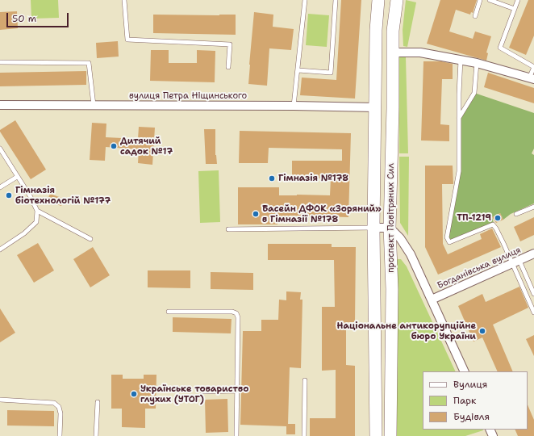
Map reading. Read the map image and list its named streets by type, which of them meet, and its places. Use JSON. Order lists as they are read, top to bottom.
{
  "streets": {
    "main road": ["проспект Повітряних Сил"],
    "street": ["вулиця Петра Ніщинського", "Богданівська вулиця"]
  },
  "crossings": [
    ["вулиця Петра Ніщинського", "проспект Повітряних Сил"]
  ],
  "places": [
    "Дитячий садок №17",
    "Гімназія №178",
    "Гімназія біотехнологій №177",
    "Басейн ДФОК «Зоряний» в Гімназії №178",
    "ТП-1219",
    "Національне антикорупційне бюро України",
    "Українське товариство глухих (УТОГ)"
  ],
  "legend": ["Вулиця", "Парк", "Будівля"],
  "scale_bar": "50 m"
}
